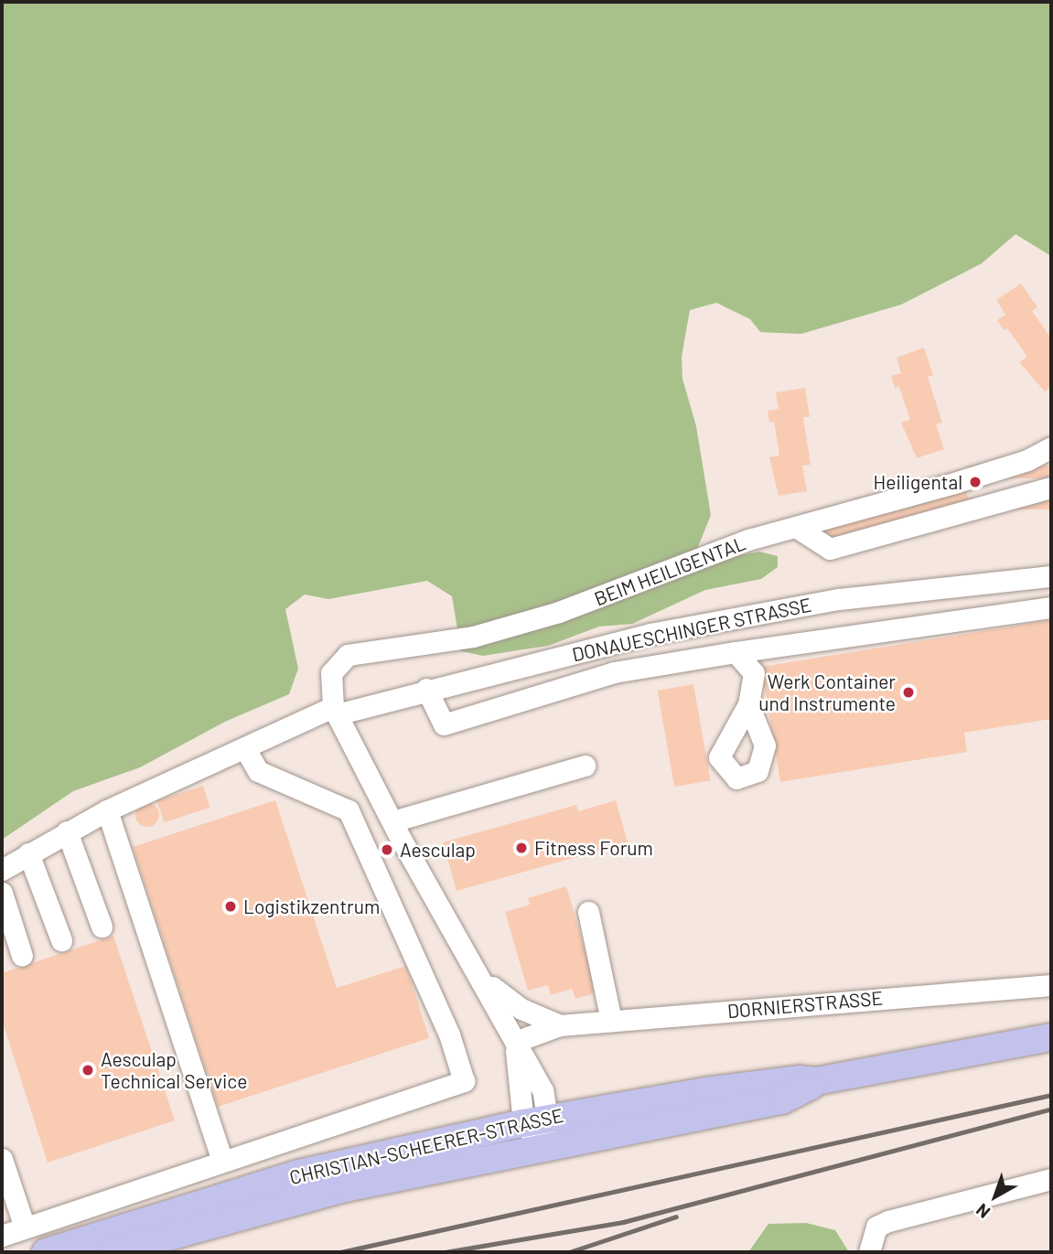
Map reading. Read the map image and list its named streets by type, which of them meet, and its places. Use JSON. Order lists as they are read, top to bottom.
{
  "streets": {
    "main road": ["CHRISTIAN-SCHEERER-STRASSE"],
    "street": ["BEIM HEILIGENTAL", "DONAUESCHINGER STRASSE", "DORNIERSTRASSE"]
  },
  "crossings": [
    ["BEIM HEILIGENTAL", "DONAUESCHINGER STRASSE"]
  ],
  "places": [
    "Heiligental",
    "Werk Container und Instrumente",
    "Fitness Forum",
    "Aesculap",
    "Logistikzentrum",
    "Aesculap Technical Service"
  ],
  "north": "bottom left"
}
